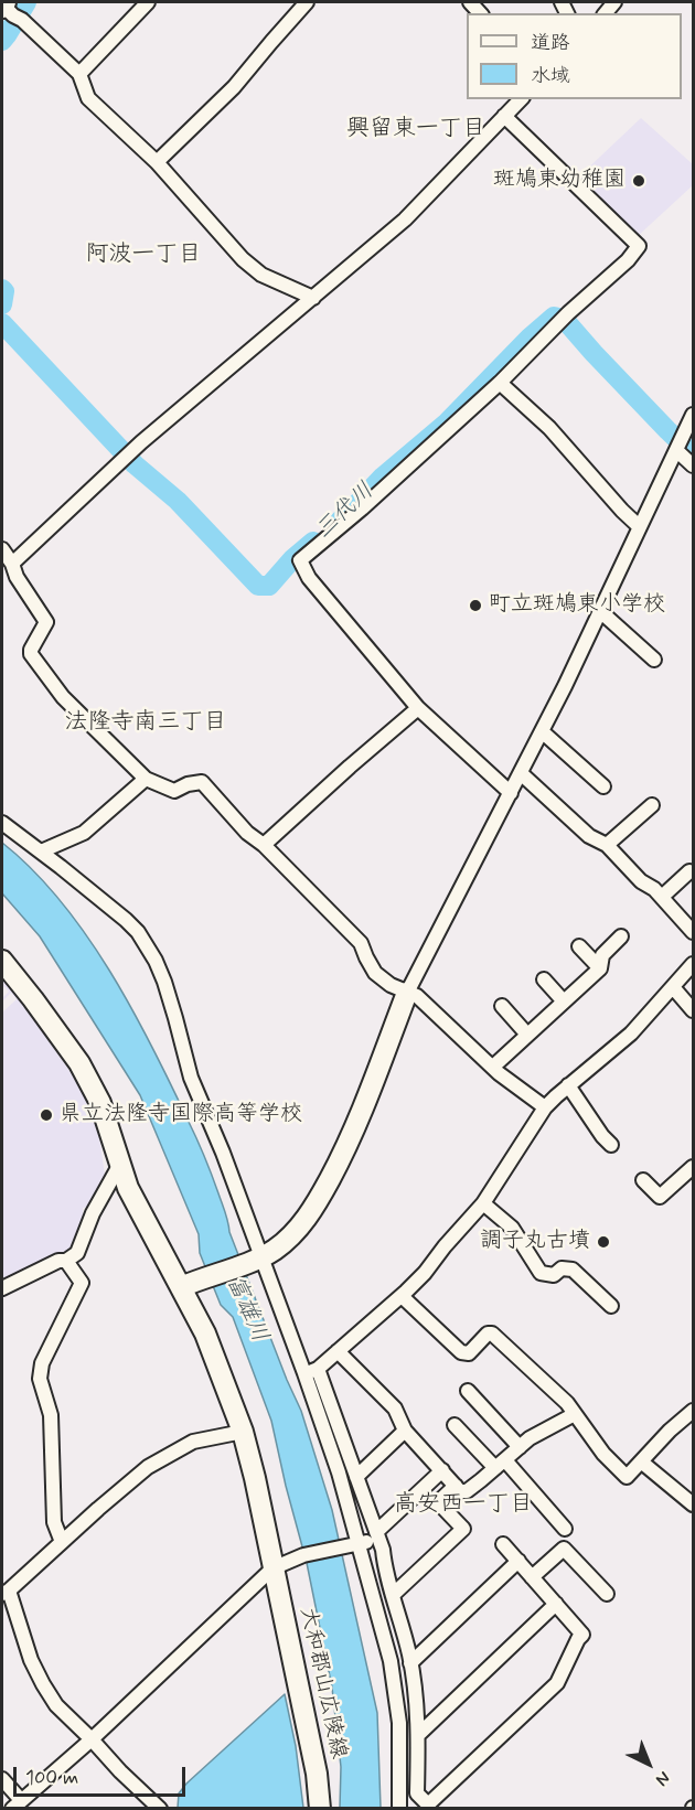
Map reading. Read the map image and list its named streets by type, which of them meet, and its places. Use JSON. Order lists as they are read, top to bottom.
{
  "streets": {
    "street": ["大和郡山広陵線"]
  },
  "districts": [
    "興留東一丁目",
    "阿波一丁目",
    "法隆寺南三丁目",
    "高安西一丁目"
  ],
  "water": ["三代川", "富雄川"],
  "places": [
    "斑鳩東幼稚園",
    "町立斑鳩東小学校",
    "県立法隆寺国際高等学校",
    "調子丸古墳"
  ],
  "legend": ["道路", "水域"],
  "scale_bar": "100 m",
  "north": "bottom right"
}
